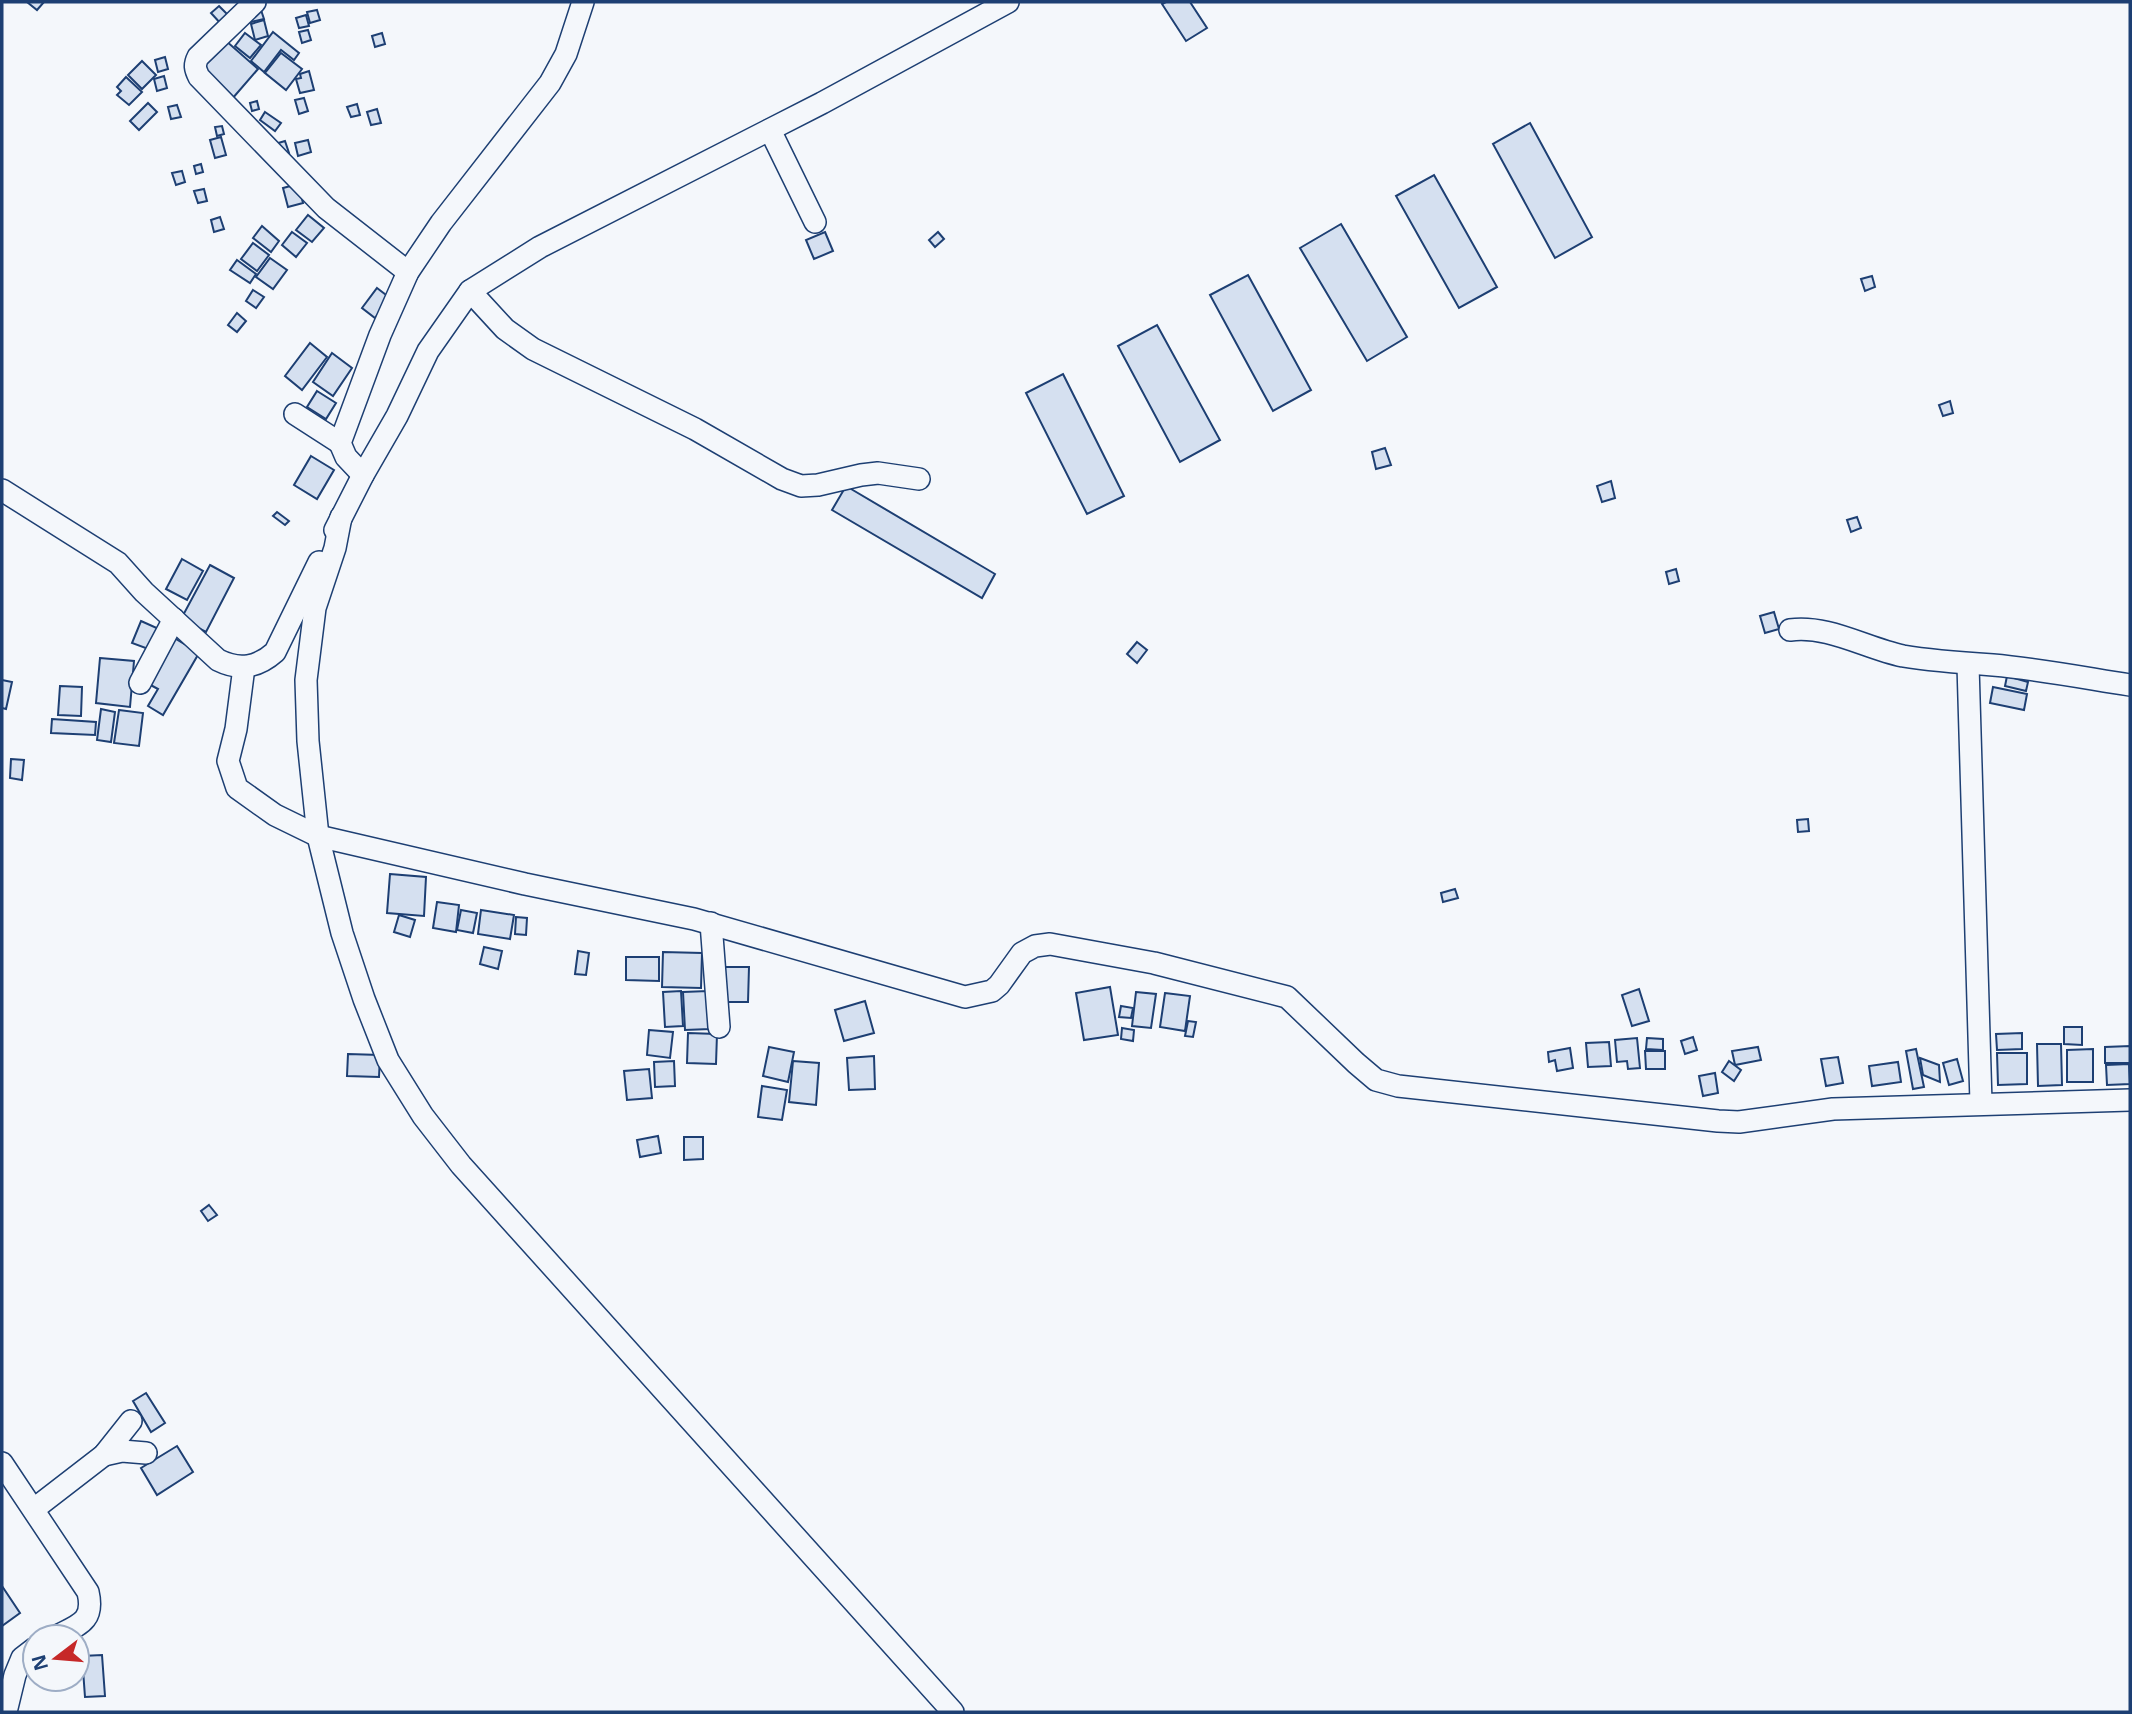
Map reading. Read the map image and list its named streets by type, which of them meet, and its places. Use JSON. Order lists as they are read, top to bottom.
{
  "north": "left"
}
